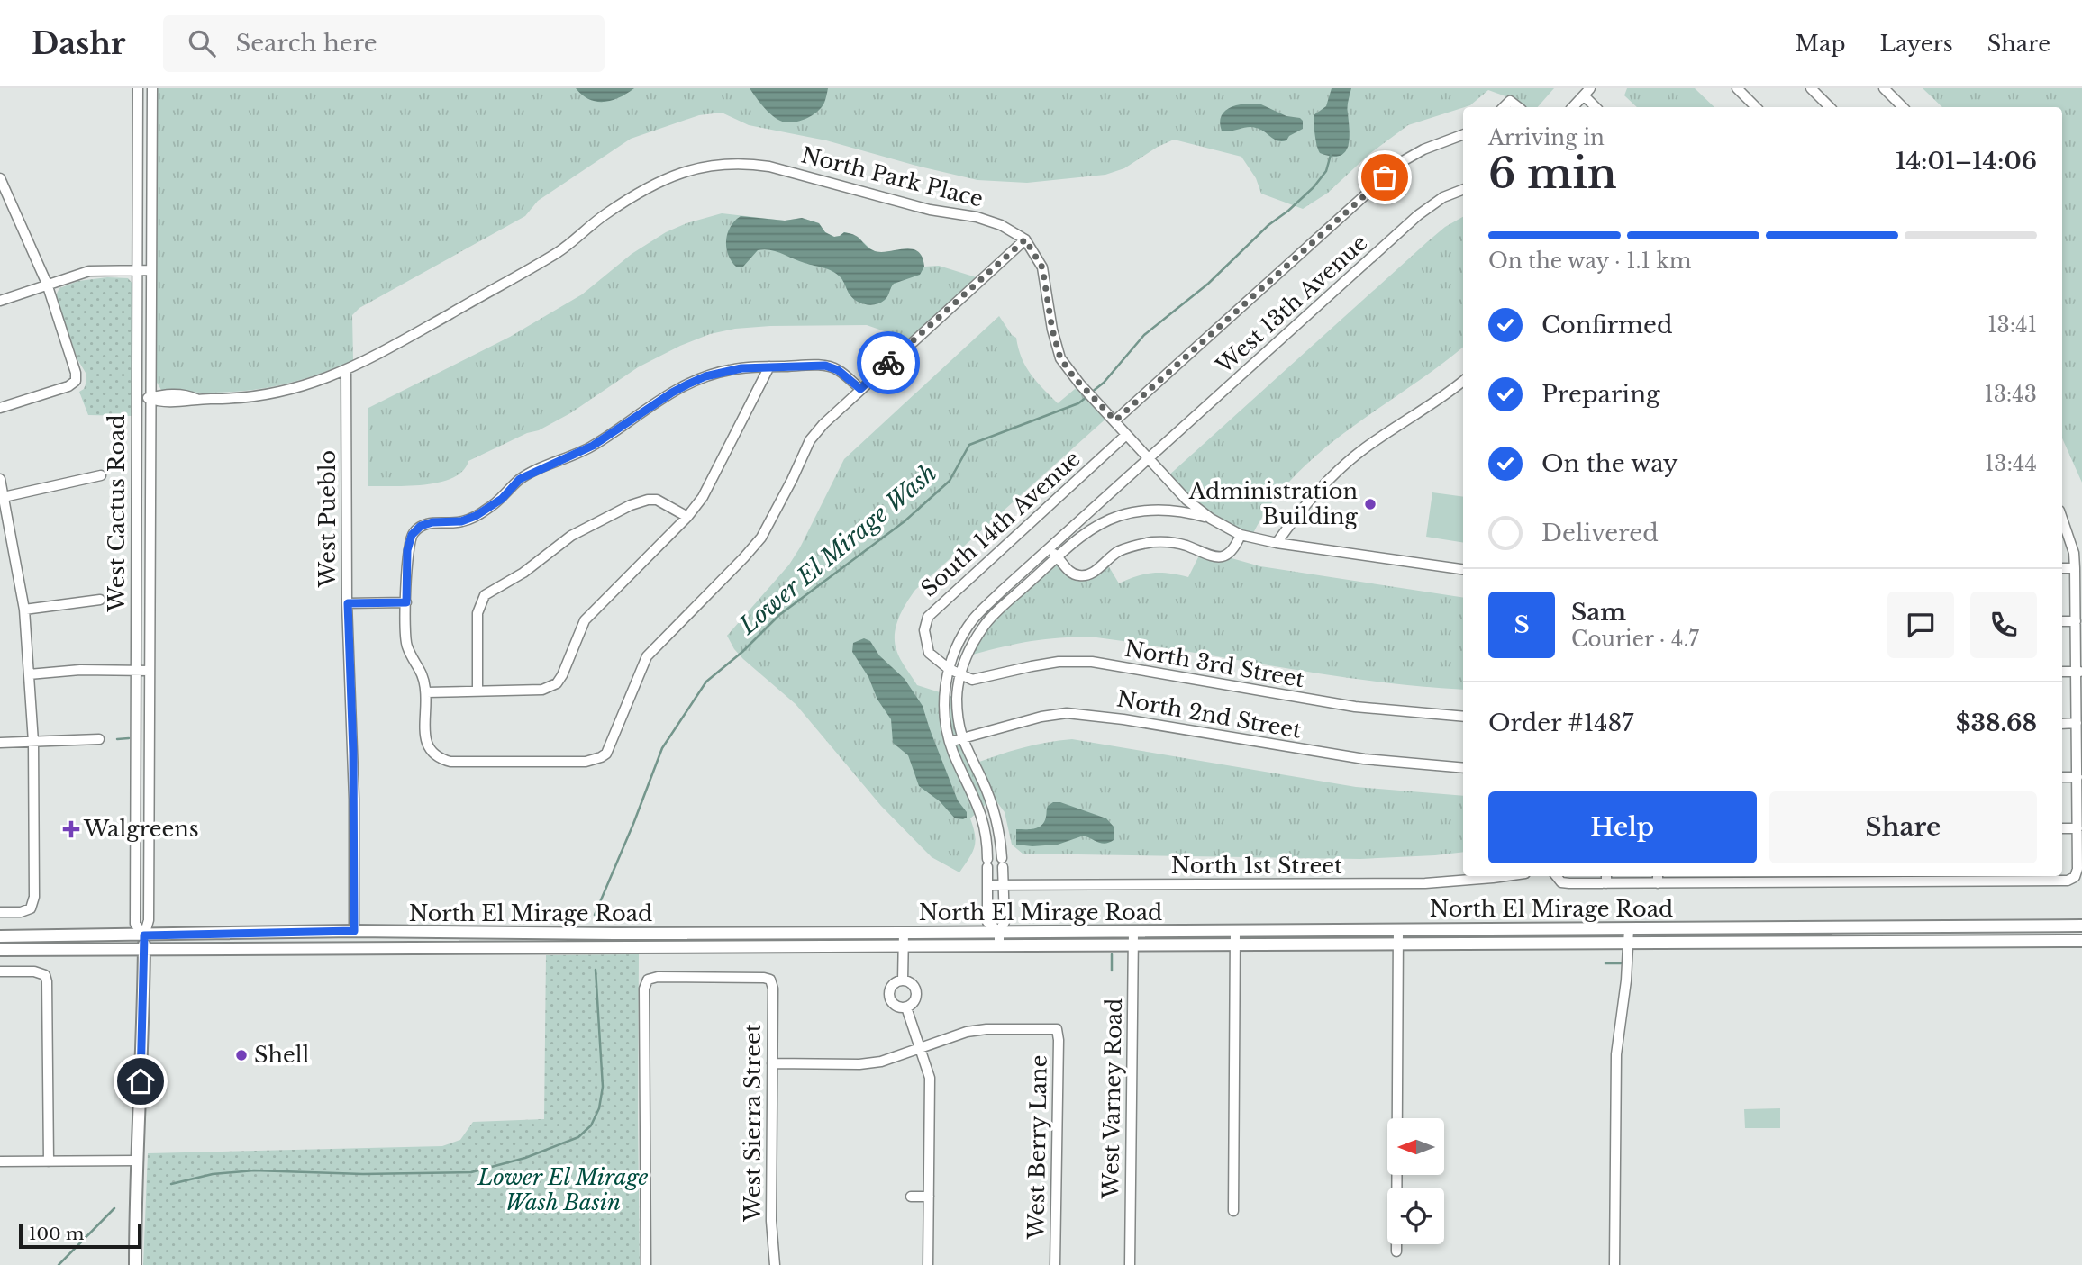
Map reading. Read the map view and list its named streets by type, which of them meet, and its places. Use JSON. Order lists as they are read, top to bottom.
{
  "streets": {
    "main road": ["West Cactus Road", "North El Mirage Road"],
    "street": [
      "North Park Place",
      "West 13th Avenue",
      "West Pueblo",
      "South 14th Avenue",
      "North 3rd Street",
      "North 2nd Street",
      "North 1st Street",
      "West Varney Road",
      "West Sierra Street",
      "West Berry Lane"
    ]
  },
  "crossings": [
    ["North Park Place", "West 13th Avenue"],
    ["North Park Place", "West Cactus Road"],
    ["North Park Place", "West Pueblo"],
    ["North Park Place", "South 14th Avenue"],
    ["West 13th Avenue", "South 14th Avenue"],
    ["West Cactus Road", "North El Mirage Road"],
    ["West Pueblo", "North El Mirage Road"],
    ["South 14th Avenue", "North 3rd Street"],
    ["North El Mirage Road", "West Varney Road"]
  ],
  "water": ["Lower El Mirage Wash"],
  "parks": ["Lower El Mirage Wash Basin"],
  "places": {
    "other": ["Administration Building", "Shell"],
    "health": ["Walgreens"]
  },
  "scale_bar": "100 m",
  "north": "left",
  "page": {
    "header": "Dashr",
    "search": "Search here",
    "nav": ["Map", "Layers", "Share"],
    "heading": ["6 min", "Arriving in", "14:01–14:06"],
    "panel": [
      "Sam",
      "Courier · 4.7",
      "Order #1487",
      "$38.68"
    ],
    "bar": "On the way · 1.1 km",
    "list": [
      ["Confirmed", "13:41"],
      ["Preparing", "13:43"],
      ["On the way", "13:44"],
      "Delivered"
    ],
    "round": "S",
    "buttons": ["Help", "Share"],
    "scale": "100 m"
  }
}
